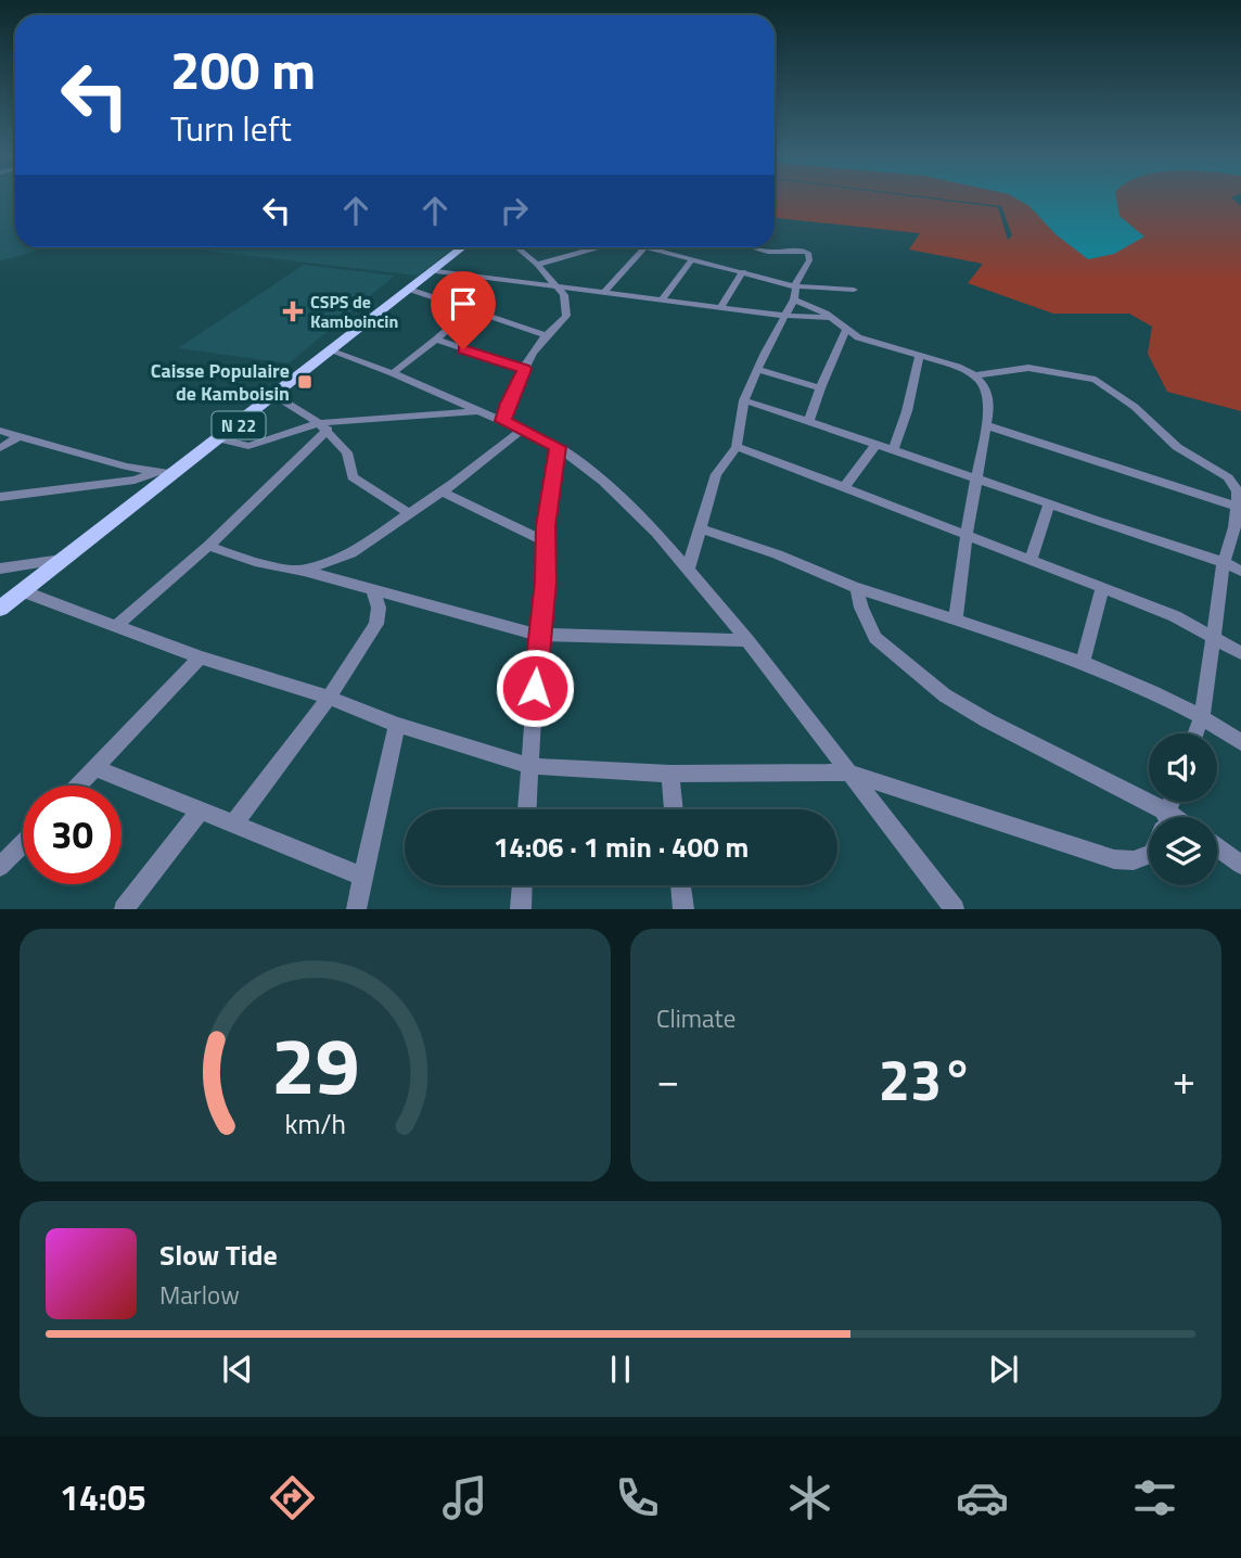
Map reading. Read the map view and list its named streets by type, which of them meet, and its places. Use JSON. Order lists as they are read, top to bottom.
{
  "streets": {
    "main road": ["N 22"]
  },
  "places": {
    "health": ["CSPS de Kamboincin"],
    "transit": ["Caisse Populaire de Kamboisin"]
  },
  "page": {
    "turn": ["200 m", "Turn left"],
    "limit": "30",
    "trip": "14:06 · 1 min · 400 m",
    "tile": "Climate",
    "heat": ["−", "23°", "+"],
    "song": ["Slow Tide", "Marlow"],
    "tabs": "14:05",
    "gauge": ["29", "km/h"]
  }
}
